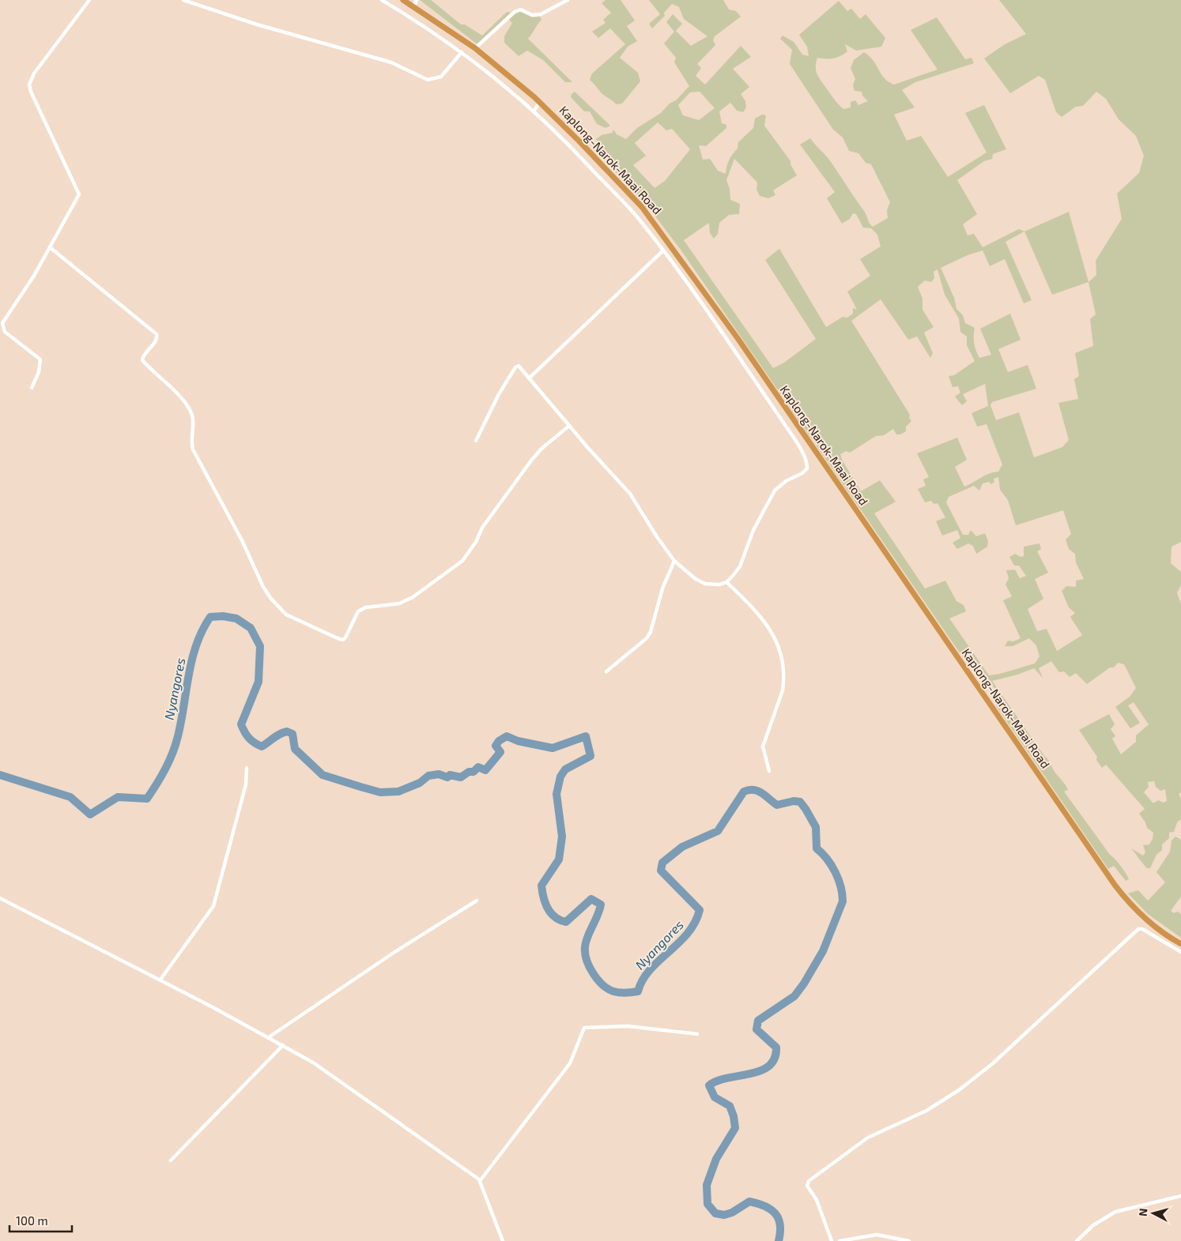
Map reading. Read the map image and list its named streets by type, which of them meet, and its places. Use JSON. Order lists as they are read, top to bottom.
{
  "streets": {
    "highway": ["Kaplong-Narok-Maai Road"]
  },
  "water": ["Nyangores"],
  "scale_bar": "100 m",
  "north": "left"
}
